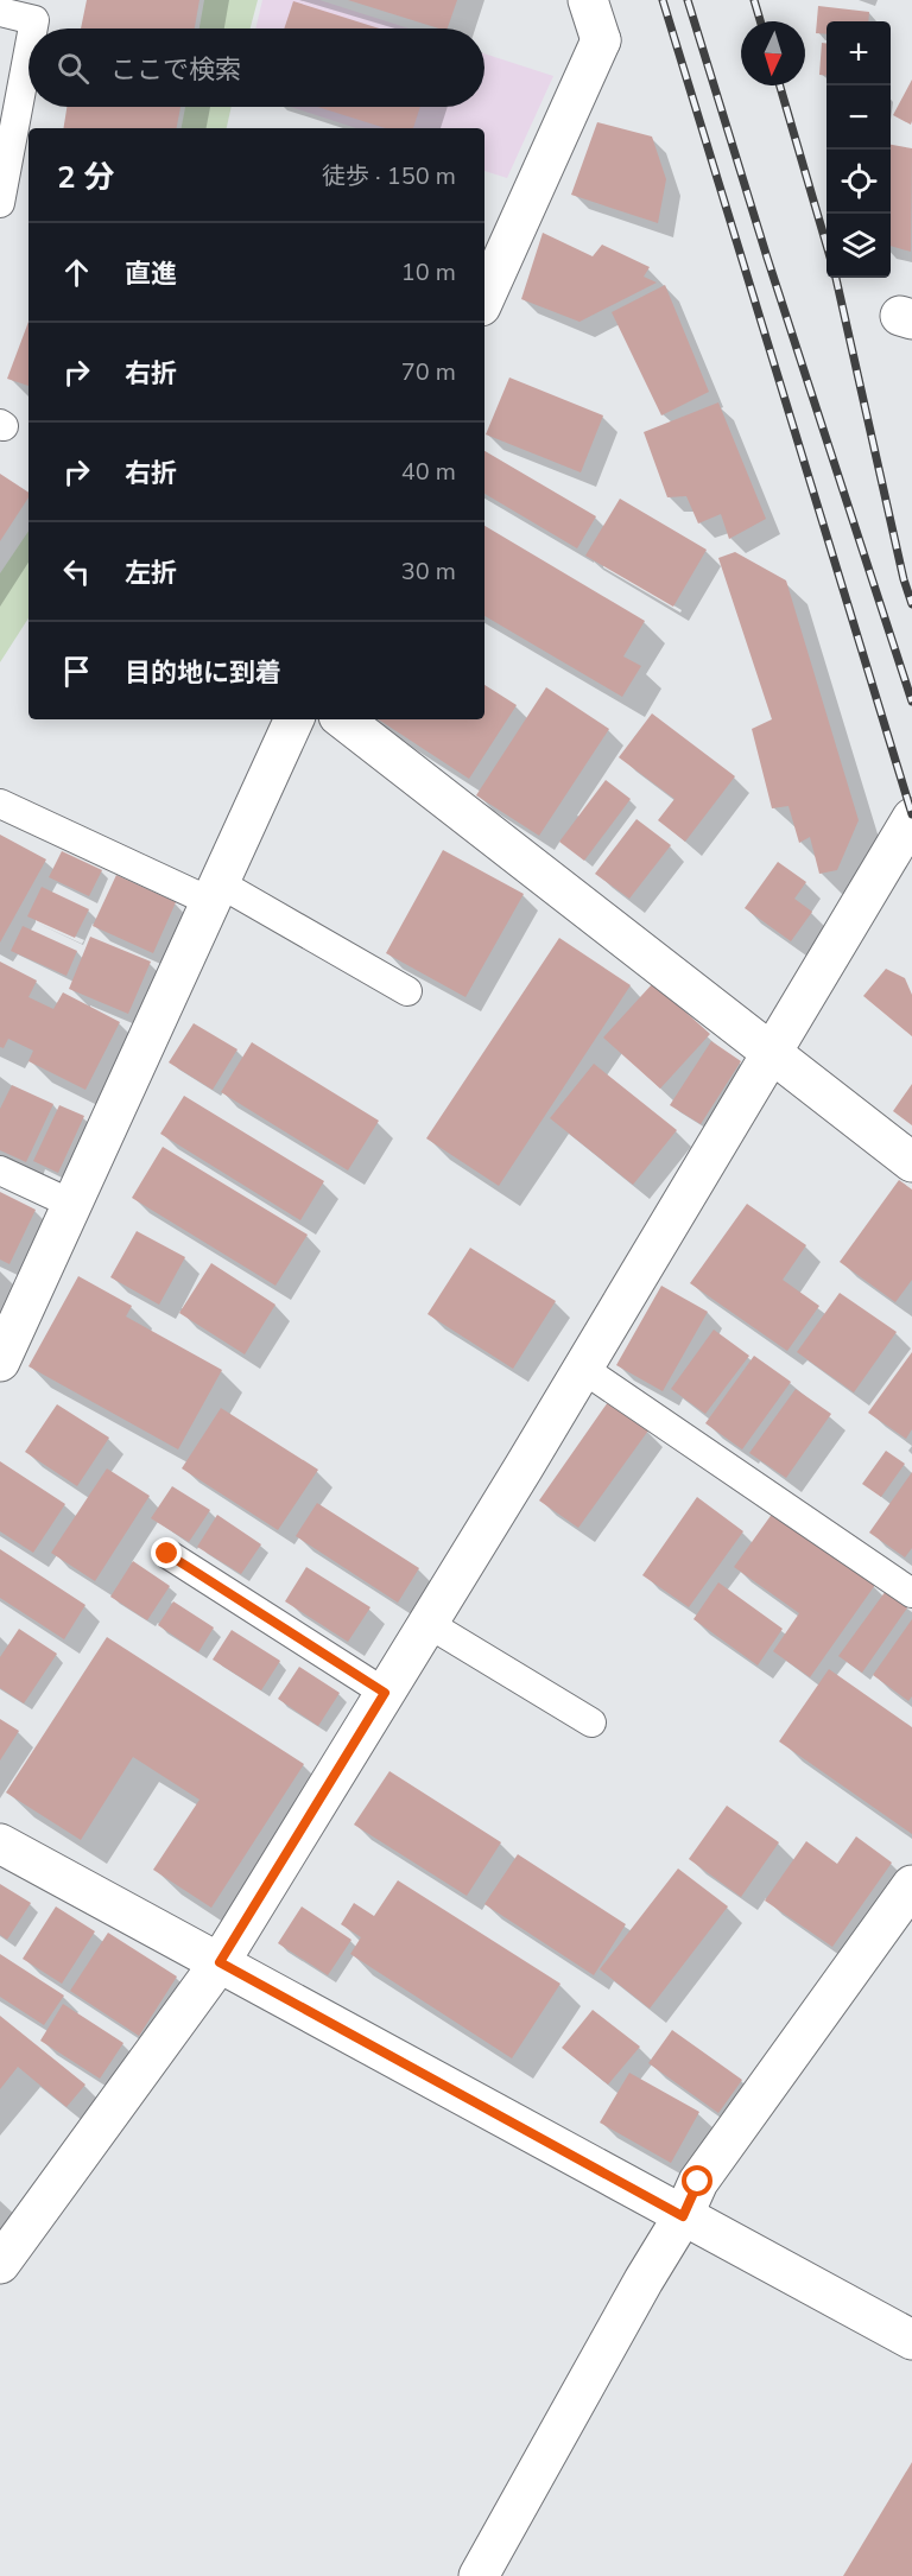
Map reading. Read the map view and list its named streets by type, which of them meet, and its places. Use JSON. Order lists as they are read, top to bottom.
{
  "north": "bottom",
  "page": {
    "map_buttons": ["+", "−"],
    "search": "ここで検索",
    "heading": ["2 分", "徒歩 · 150 m"],
    "list": [
      ["直進", "10 m"],
      ["右折", "70 m"],
      ["右折", "40 m"],
      ["左折", "30 m"],
      "目的地に到着"
    ]
  }
}
